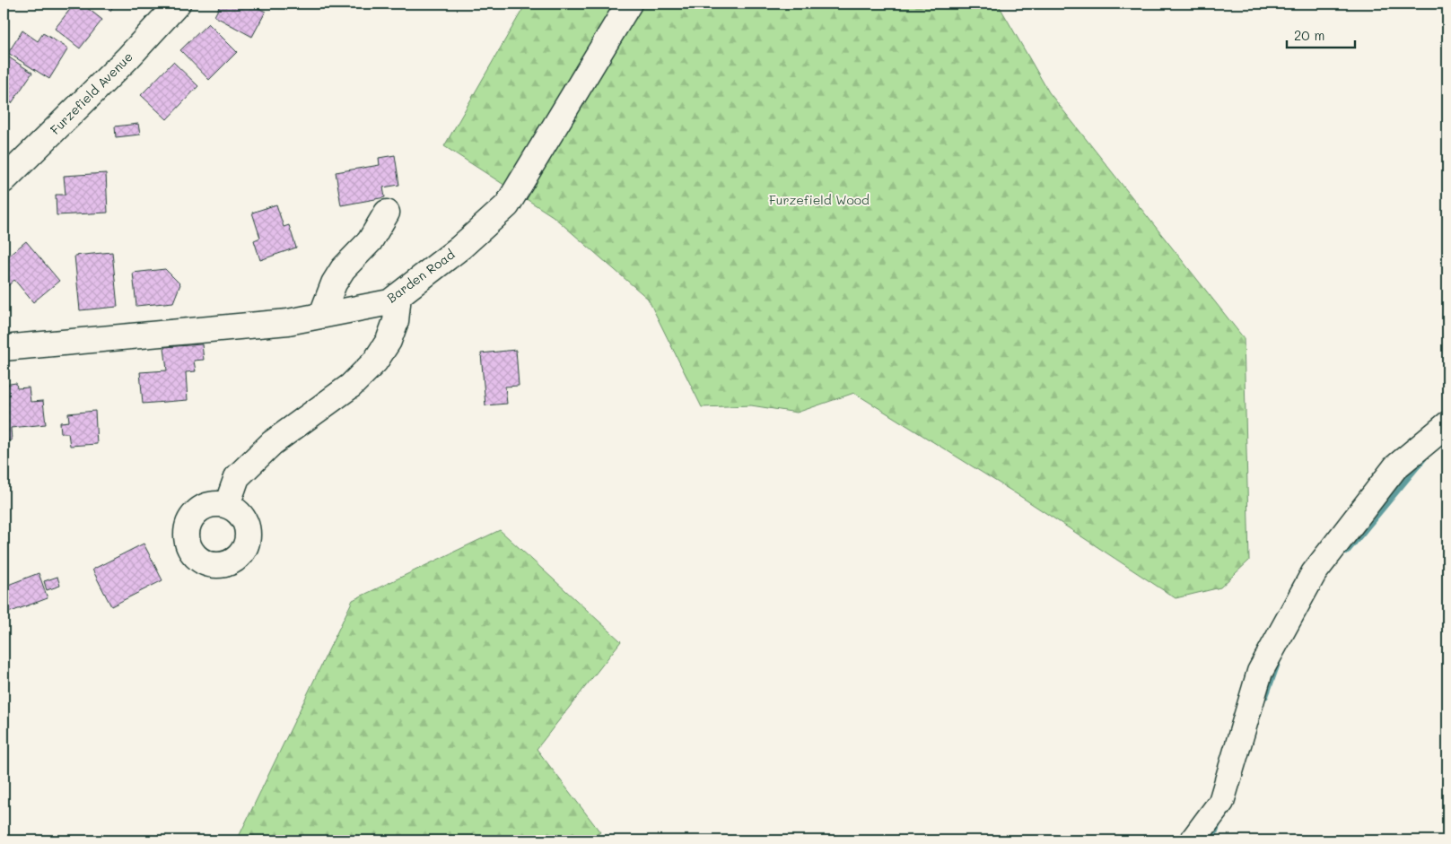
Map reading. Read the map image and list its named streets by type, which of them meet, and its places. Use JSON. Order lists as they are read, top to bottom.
{
  "streets": {
    "street": ["Furzefield Avenue", "Barden Road"]
  },
  "parks": ["Furzefield Wood"],
  "scale_bar": "20 m"
}
